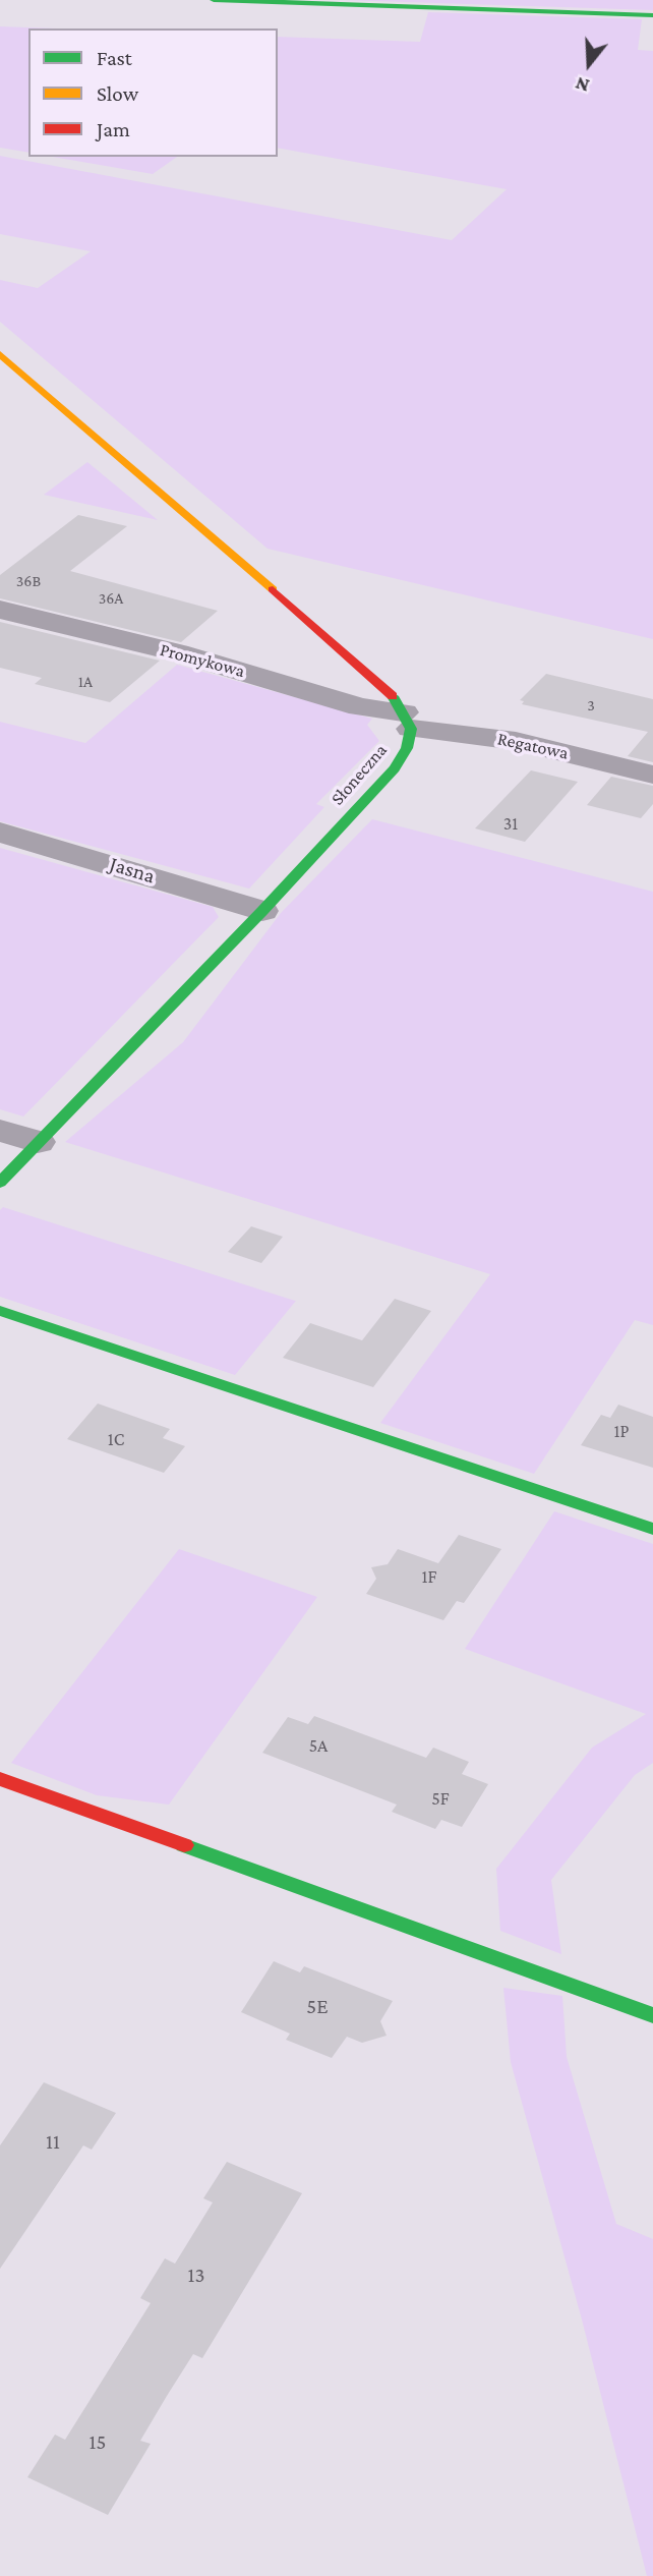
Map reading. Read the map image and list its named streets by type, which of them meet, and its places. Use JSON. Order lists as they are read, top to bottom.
{
  "streets": {
    "street": [
      "Promykowa",
      "Regatowa",
      "Słoneczna",
      "Jasna"
    ]
  },
  "crossings": [
    ["Promykowa", "Regatowa"],
    ["Promykowa", "Słoneczna"],
    ["Regatowa", "Słoneczna"],
    ["Słoneczna", "Jasna"]
  ],
  "house_numbers": [
    "36B",
    "36A",
    "1A",
    "3",
    "31",
    "1P",
    "1C",
    "1F",
    "5A",
    "5F",
    "5E",
    "11",
    "13",
    "15"
  ],
  "legend": ["Fast", "Slow", "Jam"],
  "north": "bottom"
}
